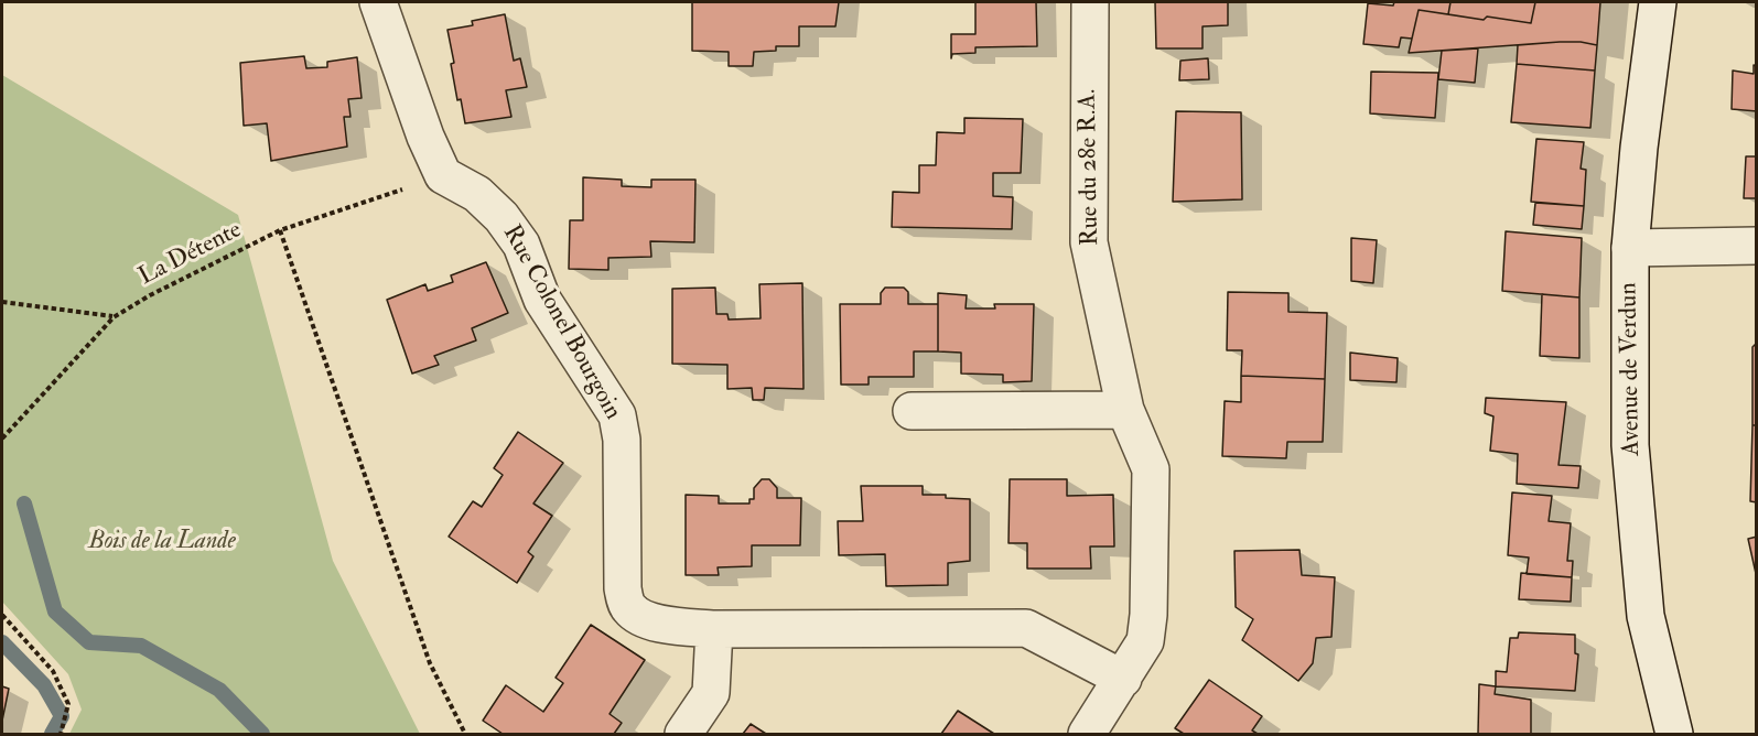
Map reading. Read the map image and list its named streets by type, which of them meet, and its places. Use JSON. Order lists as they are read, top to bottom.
{
  "streets": {
    "street": ["Rue du 28e R.A.", "Rue Colonel Bourgoin", "Avenue de Verdun"],
    "path": ["La Détente"]
  },
  "crossings": [
    ["Rue du 28e R.A.", "Rue Colonel Bourgoin"],
    ["La Détente", "Rue Colonel Bourgoin"]
  ],
  "parks": ["Bois de la Lande"]
}
